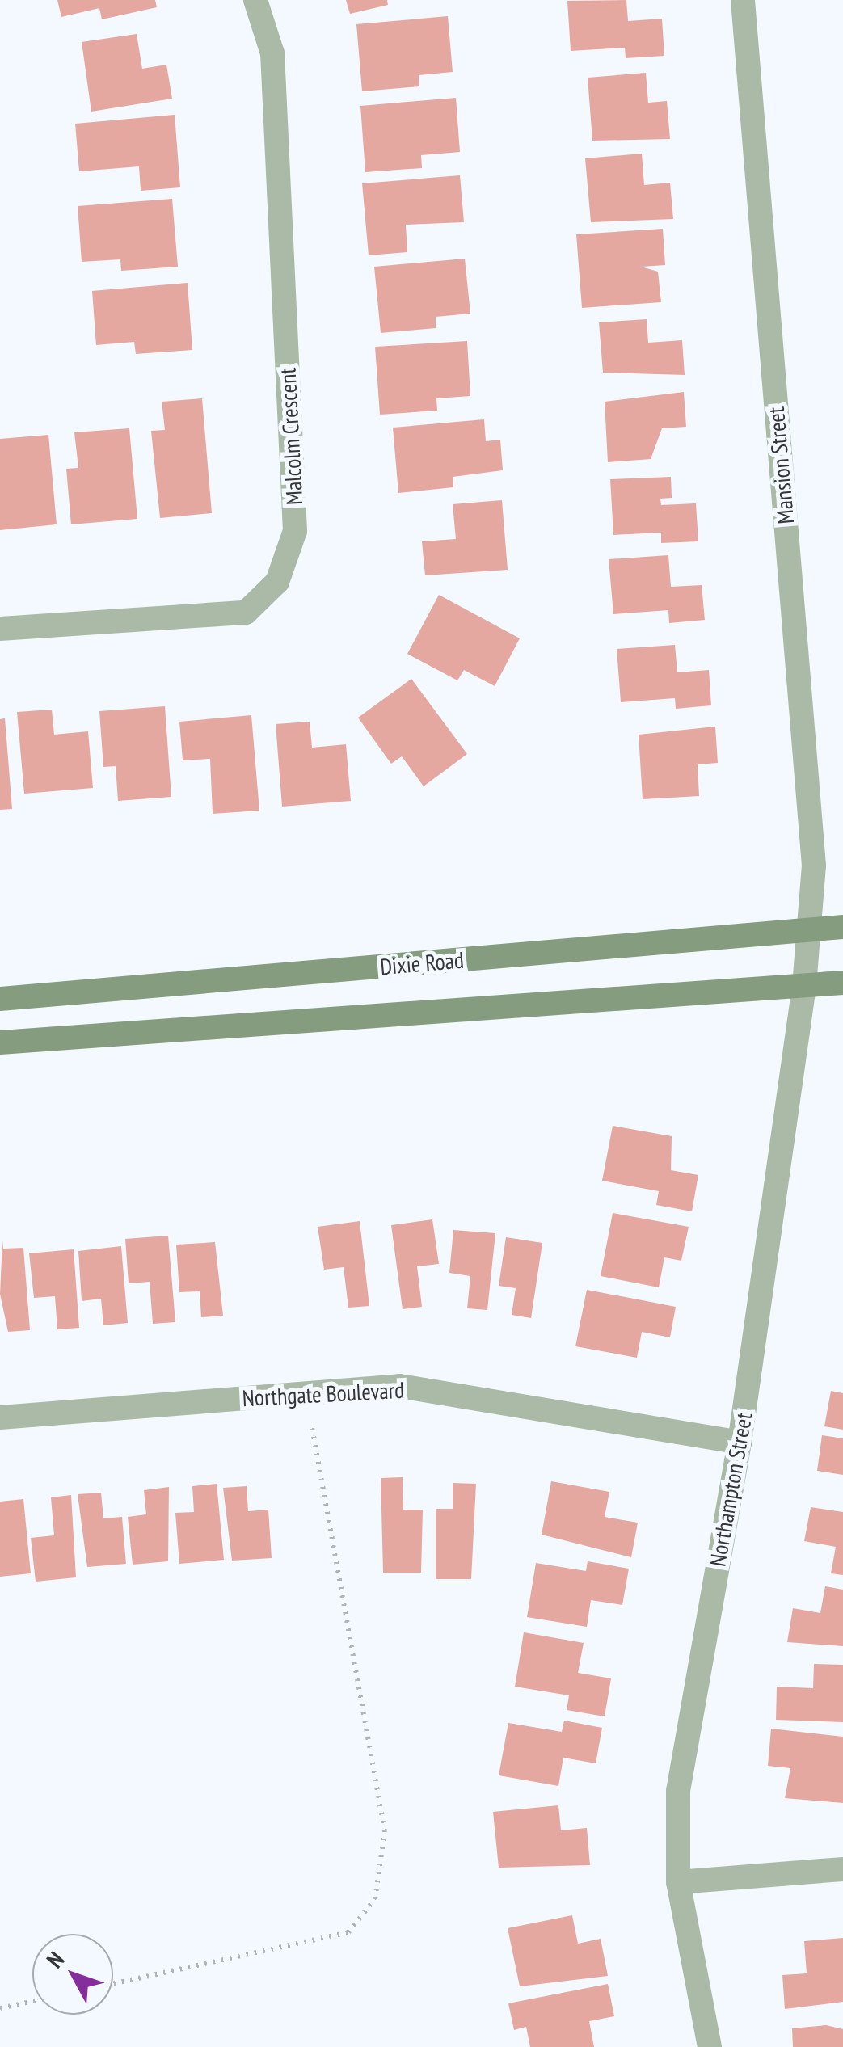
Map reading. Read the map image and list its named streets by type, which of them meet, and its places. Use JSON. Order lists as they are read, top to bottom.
{
  "streets": {
    "main road": ["Dixie Road"],
    "street": [
      "Malcolm Crescent",
      "Mansion Street",
      "Northgate Boulevard",
      "Northampton Street"
    ]
  },
  "crossings": [
    ["Mansion Street", "Dixie Road"],
    ["Mansion Street", "Northampton Street"],
    ["Dixie Road", "Northampton Street"],
    ["Northgate Boulevard", "Northampton Street"]
  ],
  "north": "top left"
}
